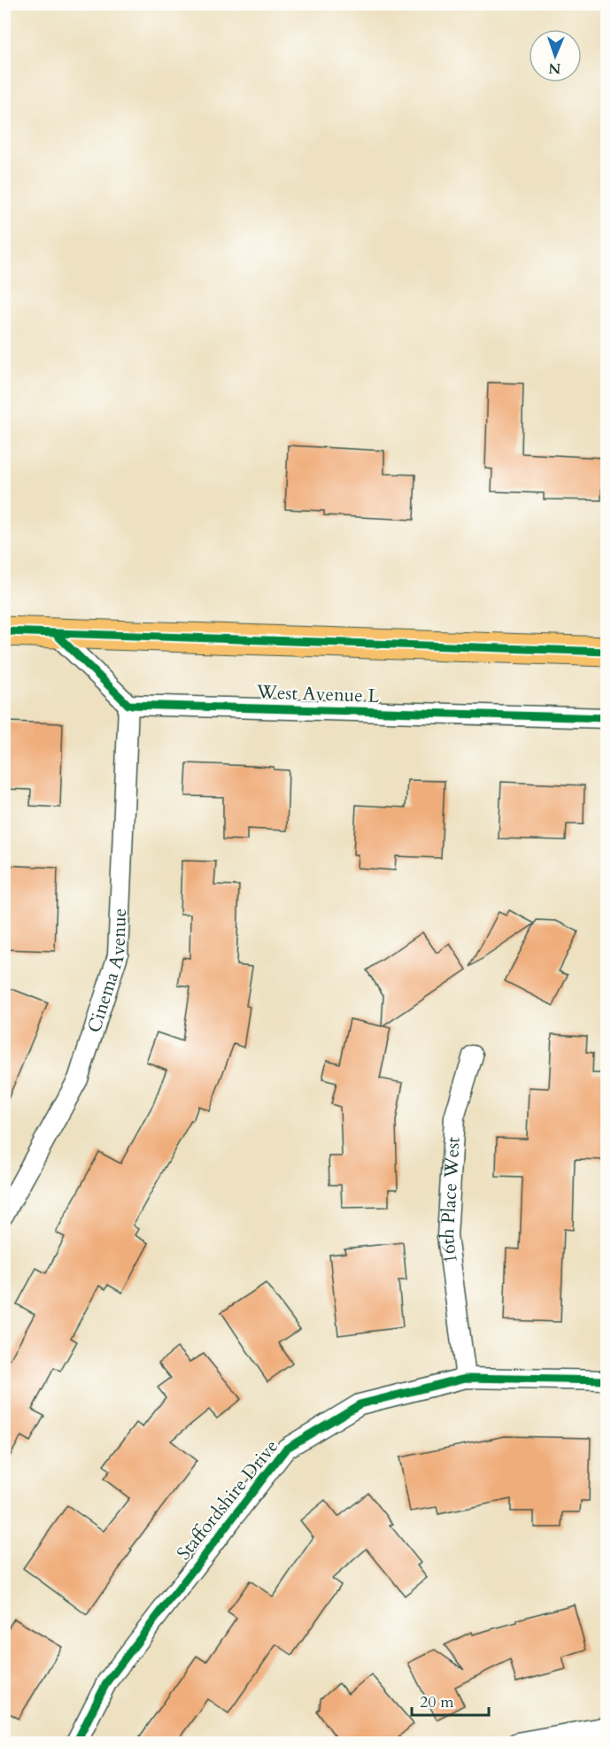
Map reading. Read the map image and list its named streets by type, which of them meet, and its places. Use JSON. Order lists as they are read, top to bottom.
{
  "streets": {
    "street": [
      "West Avenue L",
      "Cinema Avenue",
      "16th Place West",
      "Staffordshire Drive"
    ]
  },
  "crossings": [
    ["West Avenue L", "Cinema Avenue"],
    ["16th Place West", "Staffordshire Drive"]
  ],
  "scale_bar": "20 m",
  "north": "bottom"
}
